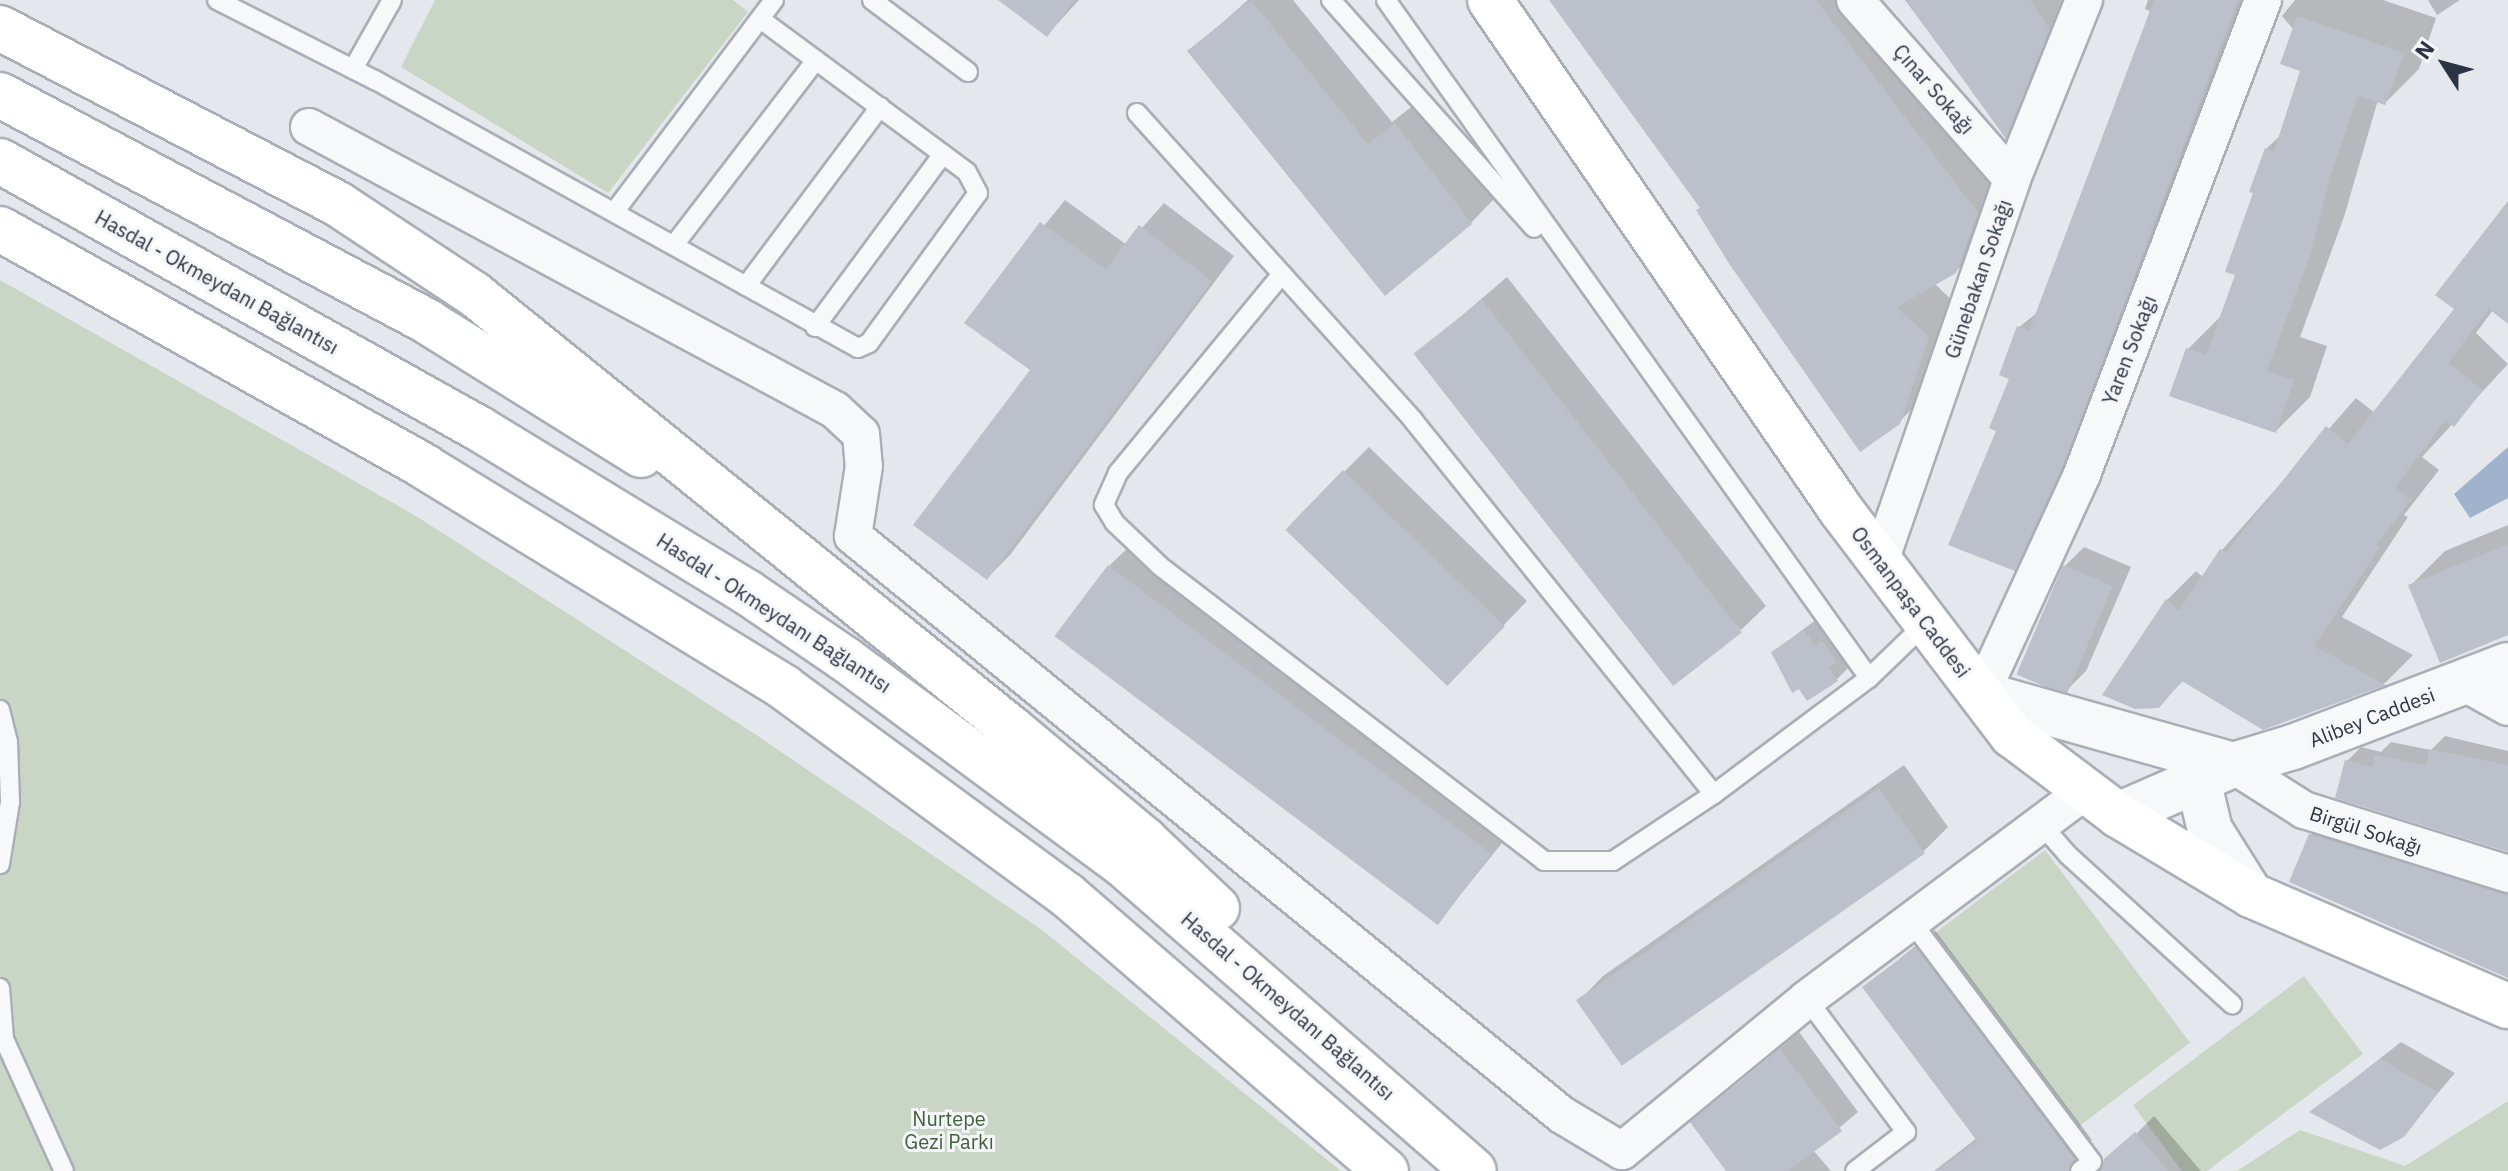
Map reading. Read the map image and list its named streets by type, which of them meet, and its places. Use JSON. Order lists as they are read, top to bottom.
{
  "streets": {
    "main road": ["Hasdal - Okmeydanı Bağlantısı", "Osmanpaşa Caddesi"],
    "street": [
      "Çınar Sokağı",
      "Günebakan Sokağı",
      "Yaren Sokağı",
      "Alibey Caddesi",
      "Birgül Sokağı"
    ]
  },
  "crossings": [
    ["Çınar Sokağı", "Günebakan Sokağı"],
    ["Günebakan Sokağı", "Osmanpaşa Caddesi"],
    ["Yaren Sokağı", "Osmanpaşa Caddesi"],
    ["Osmanpaşa Caddesi", "Alibey Caddesi"],
    ["Alibey Caddesi", "Birgül Sokağı"]
  ],
  "parks": ["Nurtepe Gezi Parkı"],
  "north": "top left"
}
